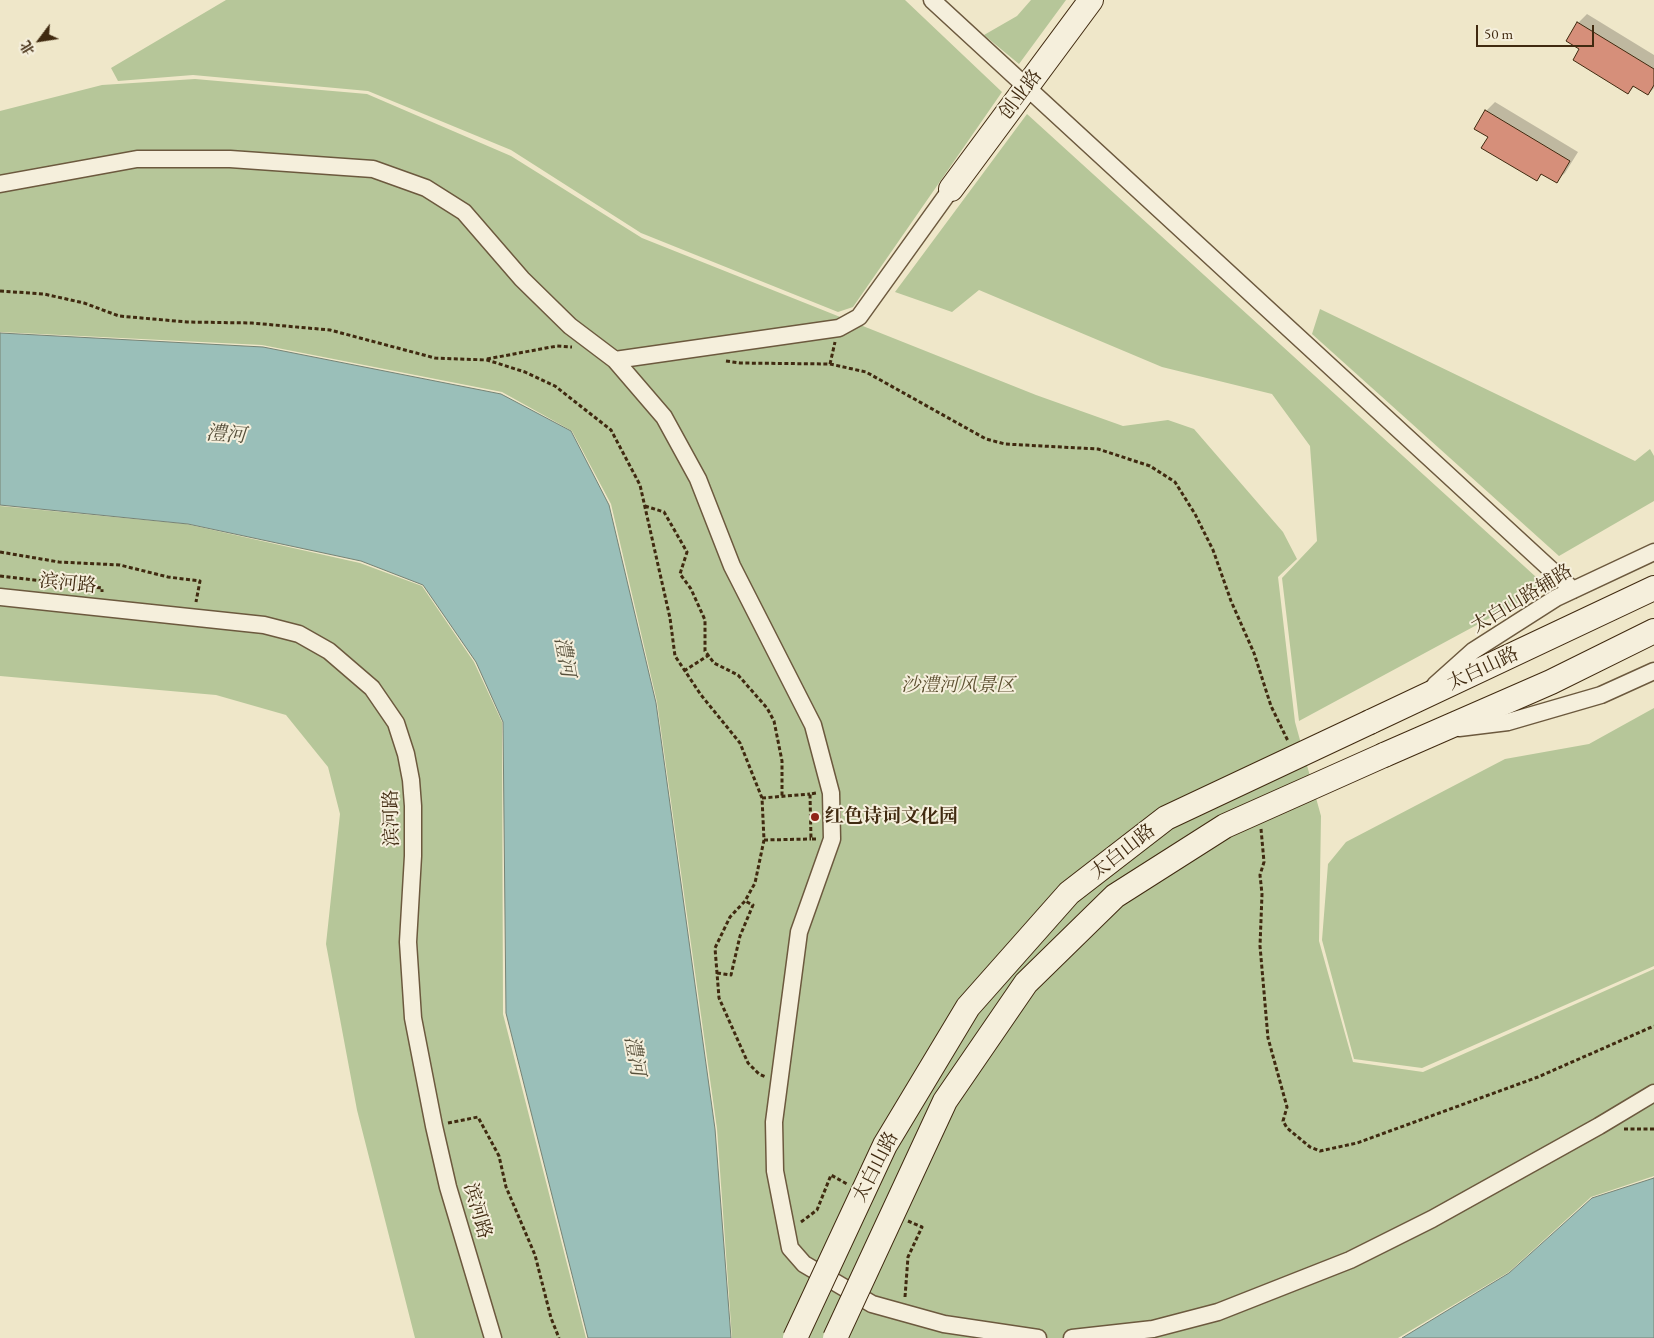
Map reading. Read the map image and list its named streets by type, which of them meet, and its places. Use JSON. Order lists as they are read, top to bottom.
{
  "streets": {
    "main road": ["创业路", "太白山路"],
    "street": ["滨河路", "太白山路辅路"]
  },
  "crossings": [
    ["太白山路辅路", "太白山路"]
  ],
  "water": ["澧河"],
  "parks": ["沙澧河风景区"],
  "places": ["红色诗词文化园"],
  "scale_bar": "50 m",
  "north": "bottom left"
}
